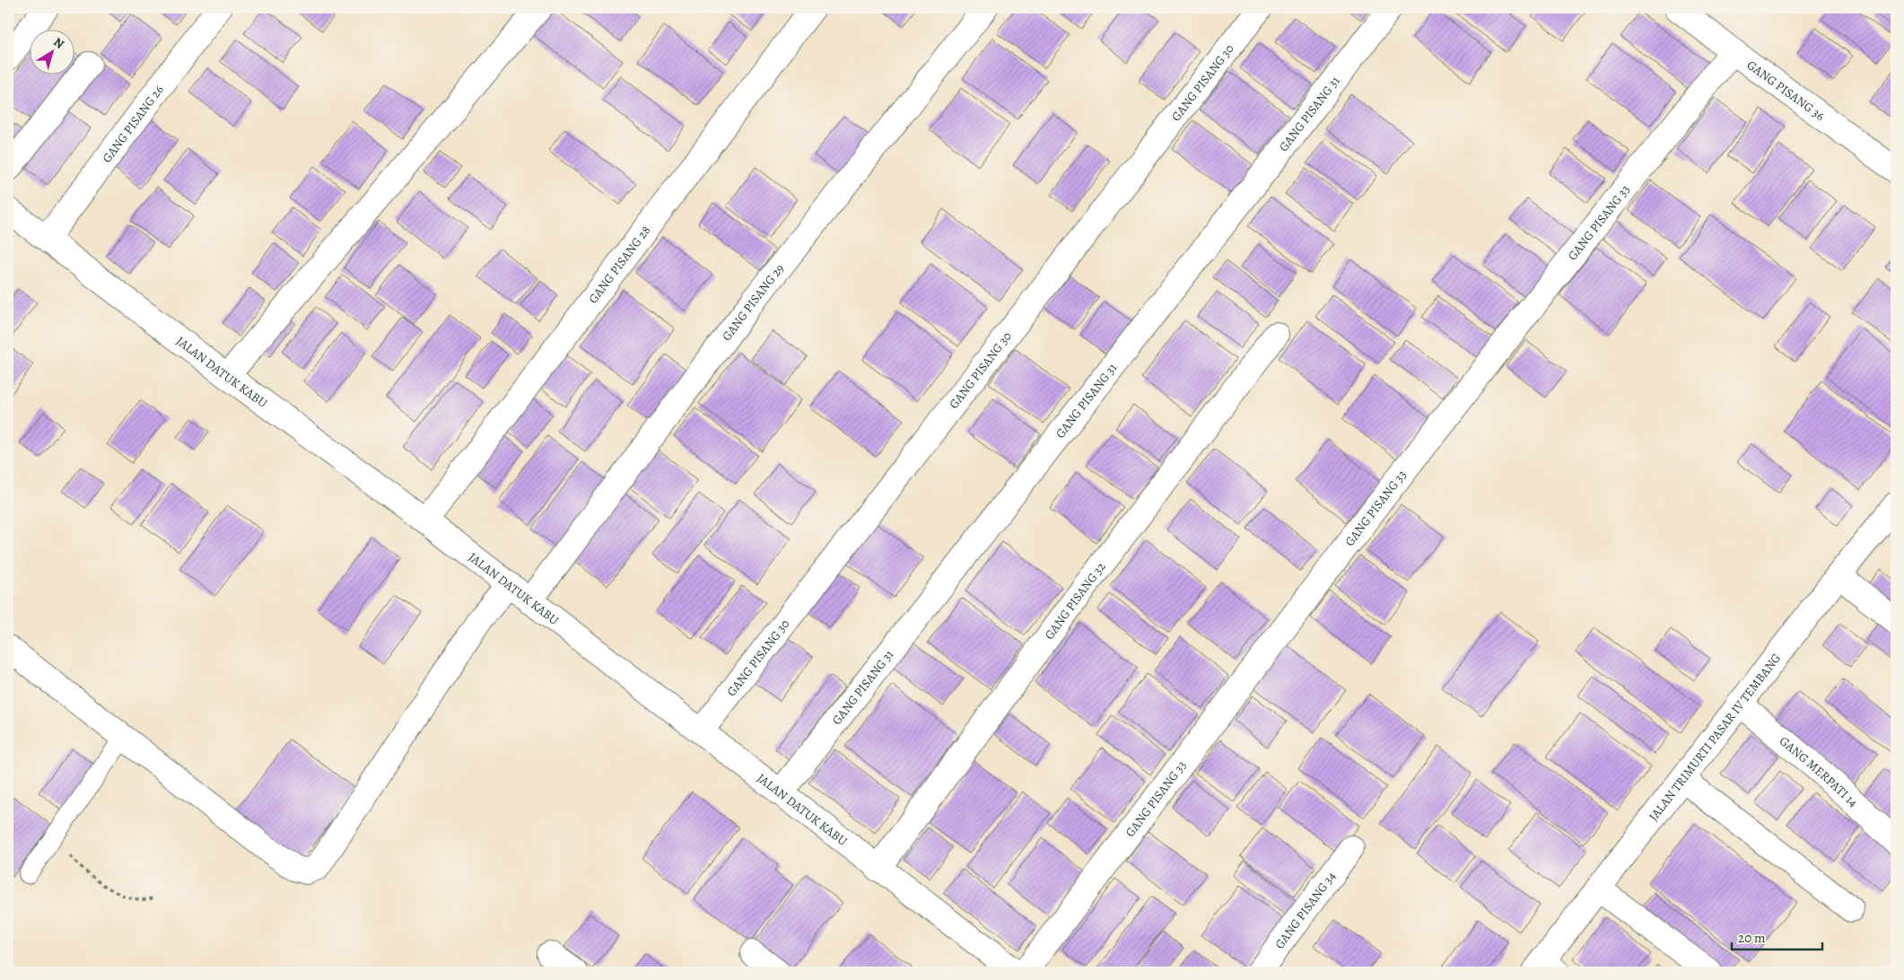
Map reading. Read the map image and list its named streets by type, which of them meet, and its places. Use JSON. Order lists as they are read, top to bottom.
{
  "streets": {
    "street": [
      "GANG PISANG 30",
      "GANG PISANG 36",
      "GANG PISANG 31",
      "GANG PISANG 26",
      "GANG PISANG 33",
      "GANG PISANG 28",
      "GANG PISANG 29",
      "JALAN DATUK KABU",
      "GANG PISANG 32",
      "JALAN TRIMURTI PASAR IV TEMBANG",
      "GANG MERPATI 14",
      "GANG PISANG 34"
    ]
  },
  "crossings": [
    ["GANG PISANG 30", "JALAN DATUK KABU"],
    ["GANG PISANG 36", "GANG PISANG 33"],
    ["GANG PISANG 31", "JALAN DATUK KABU"],
    ["GANG PISANG 26", "JALAN DATUK KABU"],
    ["GANG PISANG 28", "JALAN DATUK KABU"],
    ["GANG PISANG 29", "JALAN DATUK KABU"],
    ["JALAN DATUK KABU", "GANG PISANG 32"],
    ["JALAN TRIMURTI PASAR IV TEMBANG", "GANG MERPATI 14"]
  ],
  "scale_bar": "20 m",
  "north": "top right"
}
